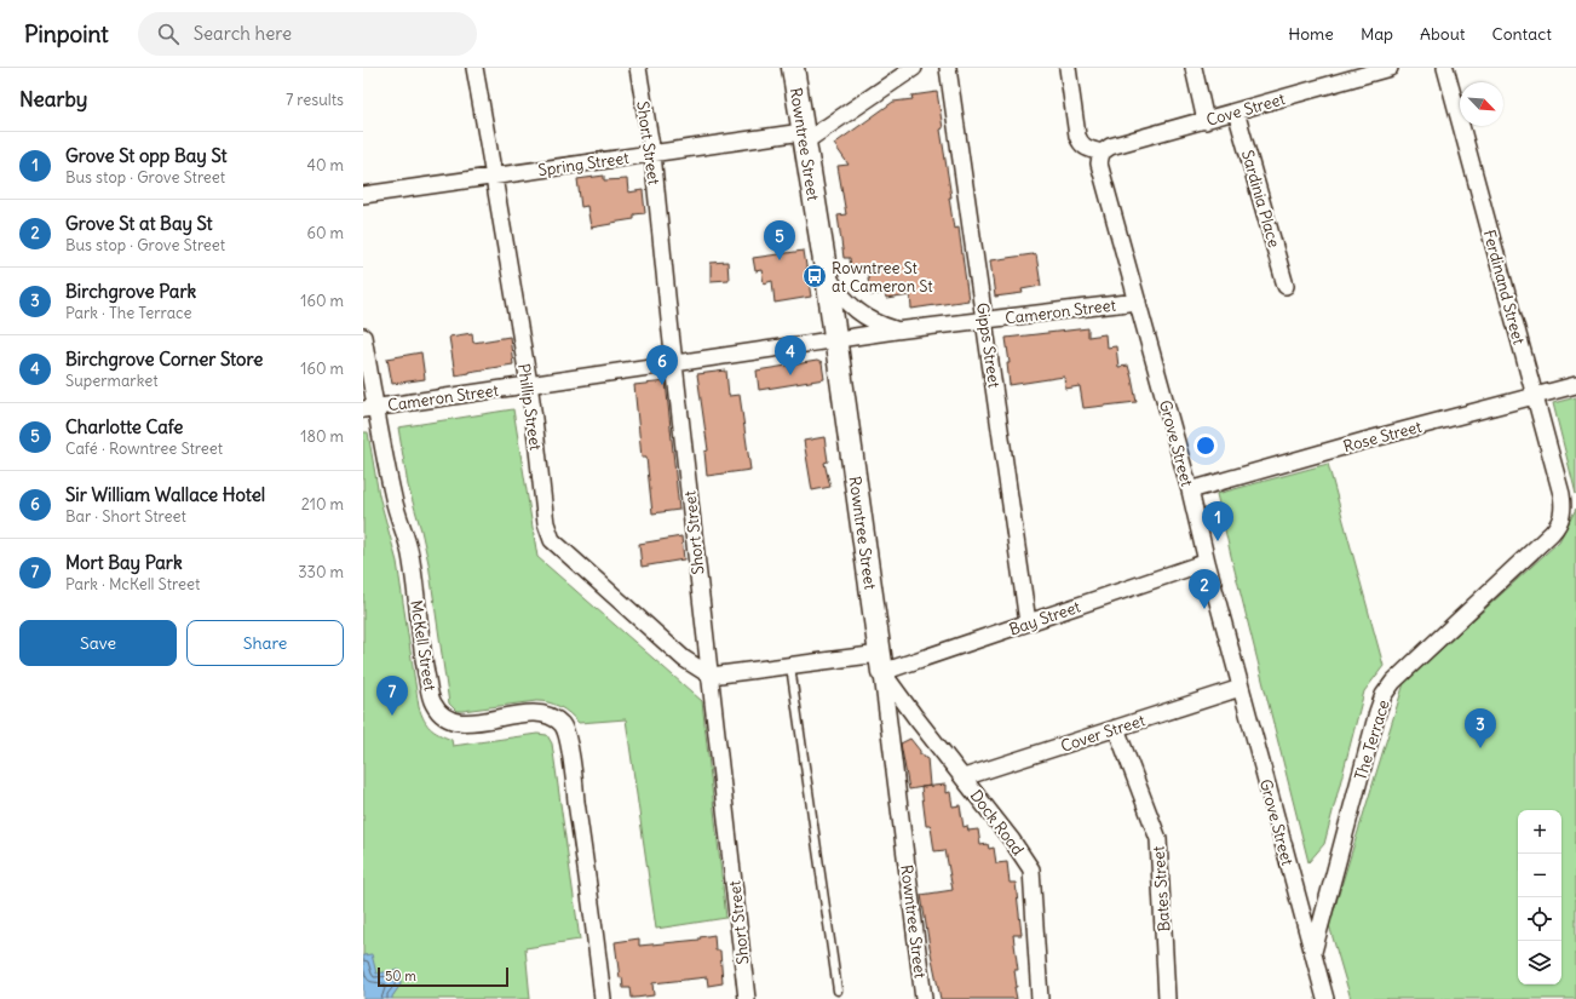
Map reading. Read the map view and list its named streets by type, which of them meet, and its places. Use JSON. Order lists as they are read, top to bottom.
{
  "streets": {
    "street": [
      "Cove Street",
      "Short Street",
      "Rowntree Street",
      "Spring Street",
      "Sardinia Place",
      "Ferdinand Street",
      "Cameron Street",
      "Gipps Street",
      "Phillip Street",
      "Rose Street",
      "Grove Street",
      "Bay Street",
      "McKell Street",
      "Cover Street",
      "The Terrace",
      "Dock Road",
      "Bates Street"
    ]
  },
  "crossings": [
    ["Cove Street", "Sardinia Place"],
    ["Cove Street", "Grove Street"],
    ["Short Street", "Spring Street"],
    ["Short Street", "Cameron Street"],
    ["Short Street", "Phillip Street"],
    ["Short Street", "Bay Street"],
    ["Rowntree Street", "Spring Street"],
    ["Rowntree Street", "Cameron Street"],
    ["Rowntree Street", "Bay Street"],
    ["Rowntree Street", "Dock Road"],
    ["Spring Street", "Phillip Street"],
    ["Ferdinand Street", "Rose Street"],
    ["Ferdinand Street", "The Terrace"],
    ["Cameron Street", "Gipps Street"],
    ["Cameron Street", "Phillip Street"],
    ["Cameron Street", "Grove Street"],
    ["Cameron Street", "McKell Street"],
    ["Gipps Street", "Bay Street"],
    ["Phillip Street", "Bay Street"],
    ["Rose Street", "Grove Street"],
    ["Grove Street", "Bay Street"],
    ["Grove Street", "Cover Street"],
    ["Grove Street", "The Terrace"],
    ["Bay Street", "Dock Road"],
    ["Cover Street", "Dock Road"],
    ["Cover Street", "Bates Street"]
  ],
  "places": {
    "bus stop": ["Rowntree St at Cameron St"]
  },
  "scale_bar": "50 m",
  "north": "bottom right",
  "page": {
    "header": "Pinpoint",
    "search": "Search here",
    "nav": [
      "Home",
      "Map",
      "About",
      "Contact"
    ],
    "heading": ["Nearby", "7 results"],
    "list": [
      {
        "mark": "1",
        "name": "Grove St opp Bay St",
        "note": "Bus stop · Grove Street",
        "value": "40 m"
      },
      {
        "mark": "2",
        "name": "Grove St at Bay St",
        "note": "Bus stop · Grove Street",
        "value": "60 m"
      },
      {
        "mark": "3",
        "name": "Birchgrove Park",
        "note": "Park · The Terrace",
        "value": "160 m"
      },
      {
        "mark": "4",
        "name": "Birchgrove Corner Store",
        "note": "Supermarket",
        "value": "160 m"
      },
      {
        "mark": "5",
        "name": "Charlotte Cafe",
        "note": "Café · Rowntree Street",
        "value": "180 m"
      },
      {
        "mark": "6",
        "name": "Sir William Wallace Hotel",
        "note": "Bar · Short Street",
        "value": "210 m"
      },
      {
        "mark": "7",
        "name": "Mort Bay Park",
        "note": "Park · McKell Street",
        "value": "330 m"
      }
    ],
    "pins": [
      "5",
      "4",
      "6",
      "1",
      "2",
      "7",
      "3"
    ],
    "buttons": ["Save", "Share"],
    "map_buttons": ["+", "−"],
    "scale": "50 m"
  }
}
